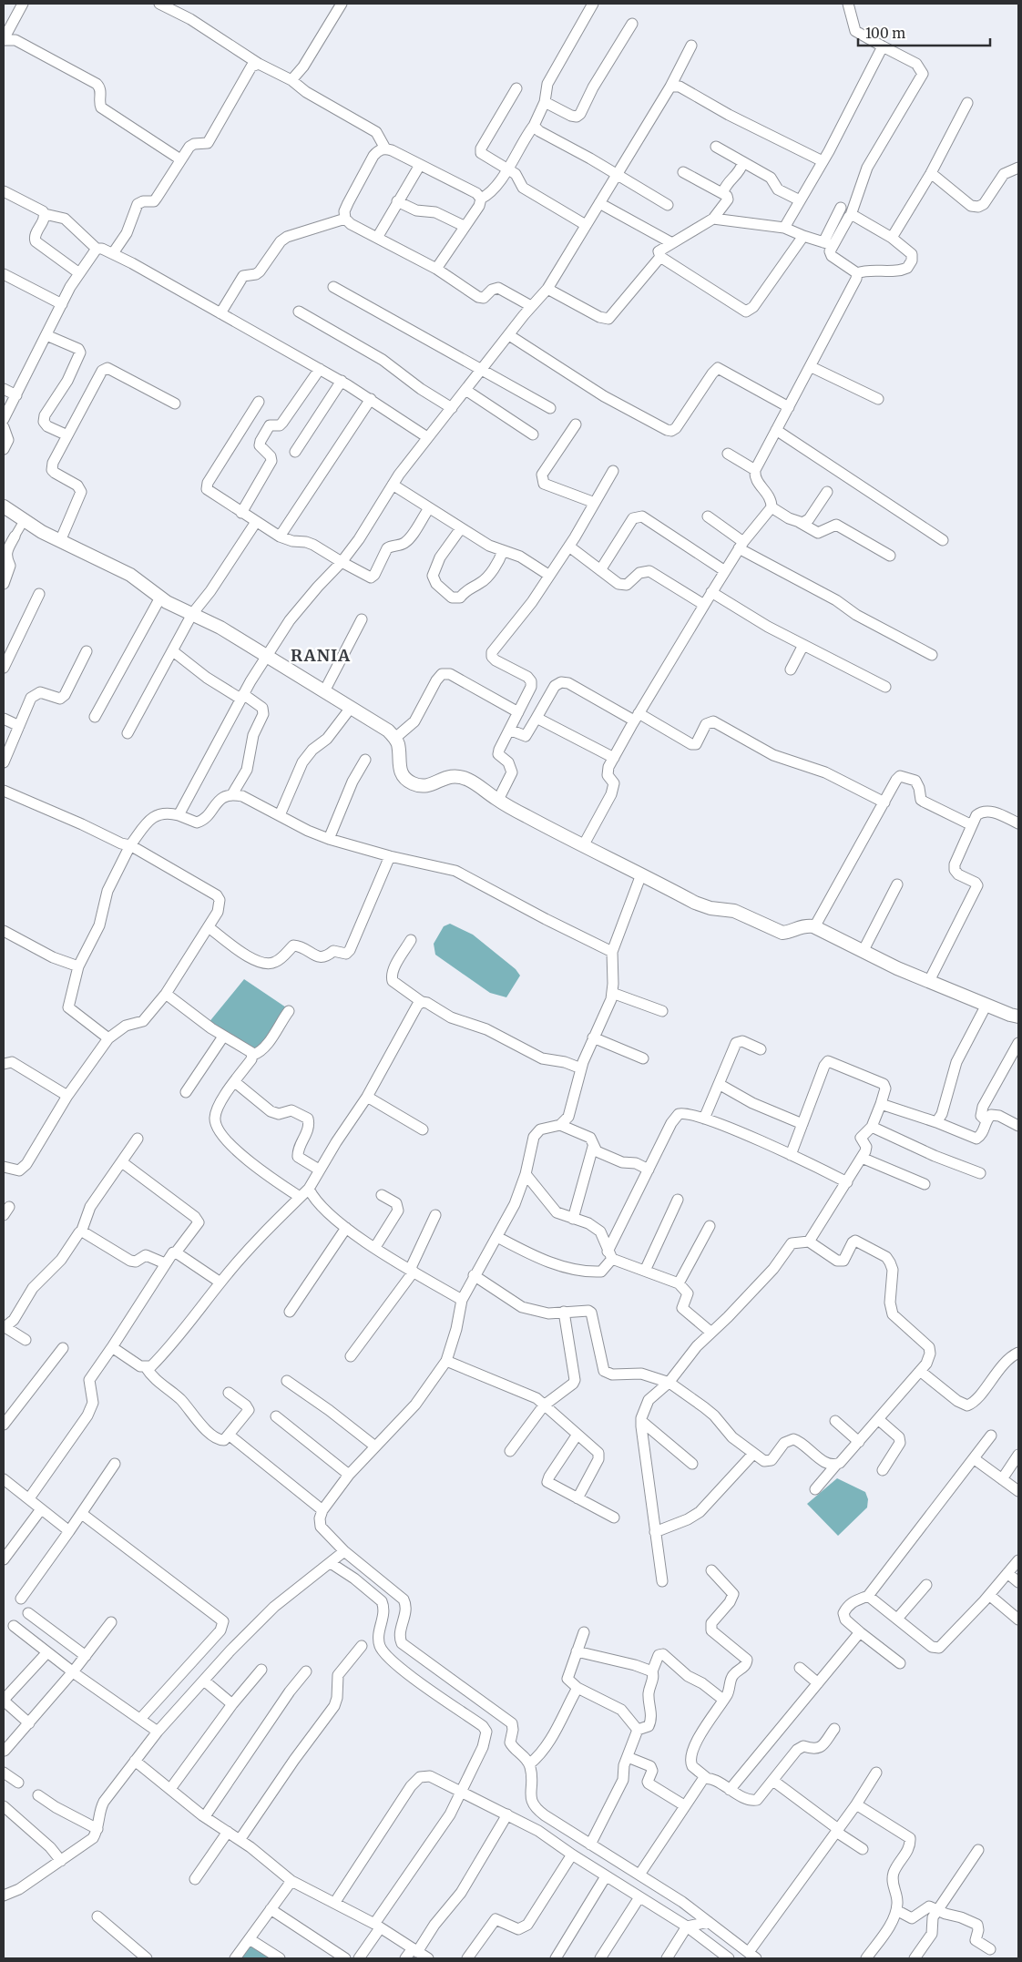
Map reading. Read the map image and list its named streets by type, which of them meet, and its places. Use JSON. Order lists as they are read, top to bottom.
{
  "districts": ["RANIA"],
  "scale_bar": "100 m"
}
